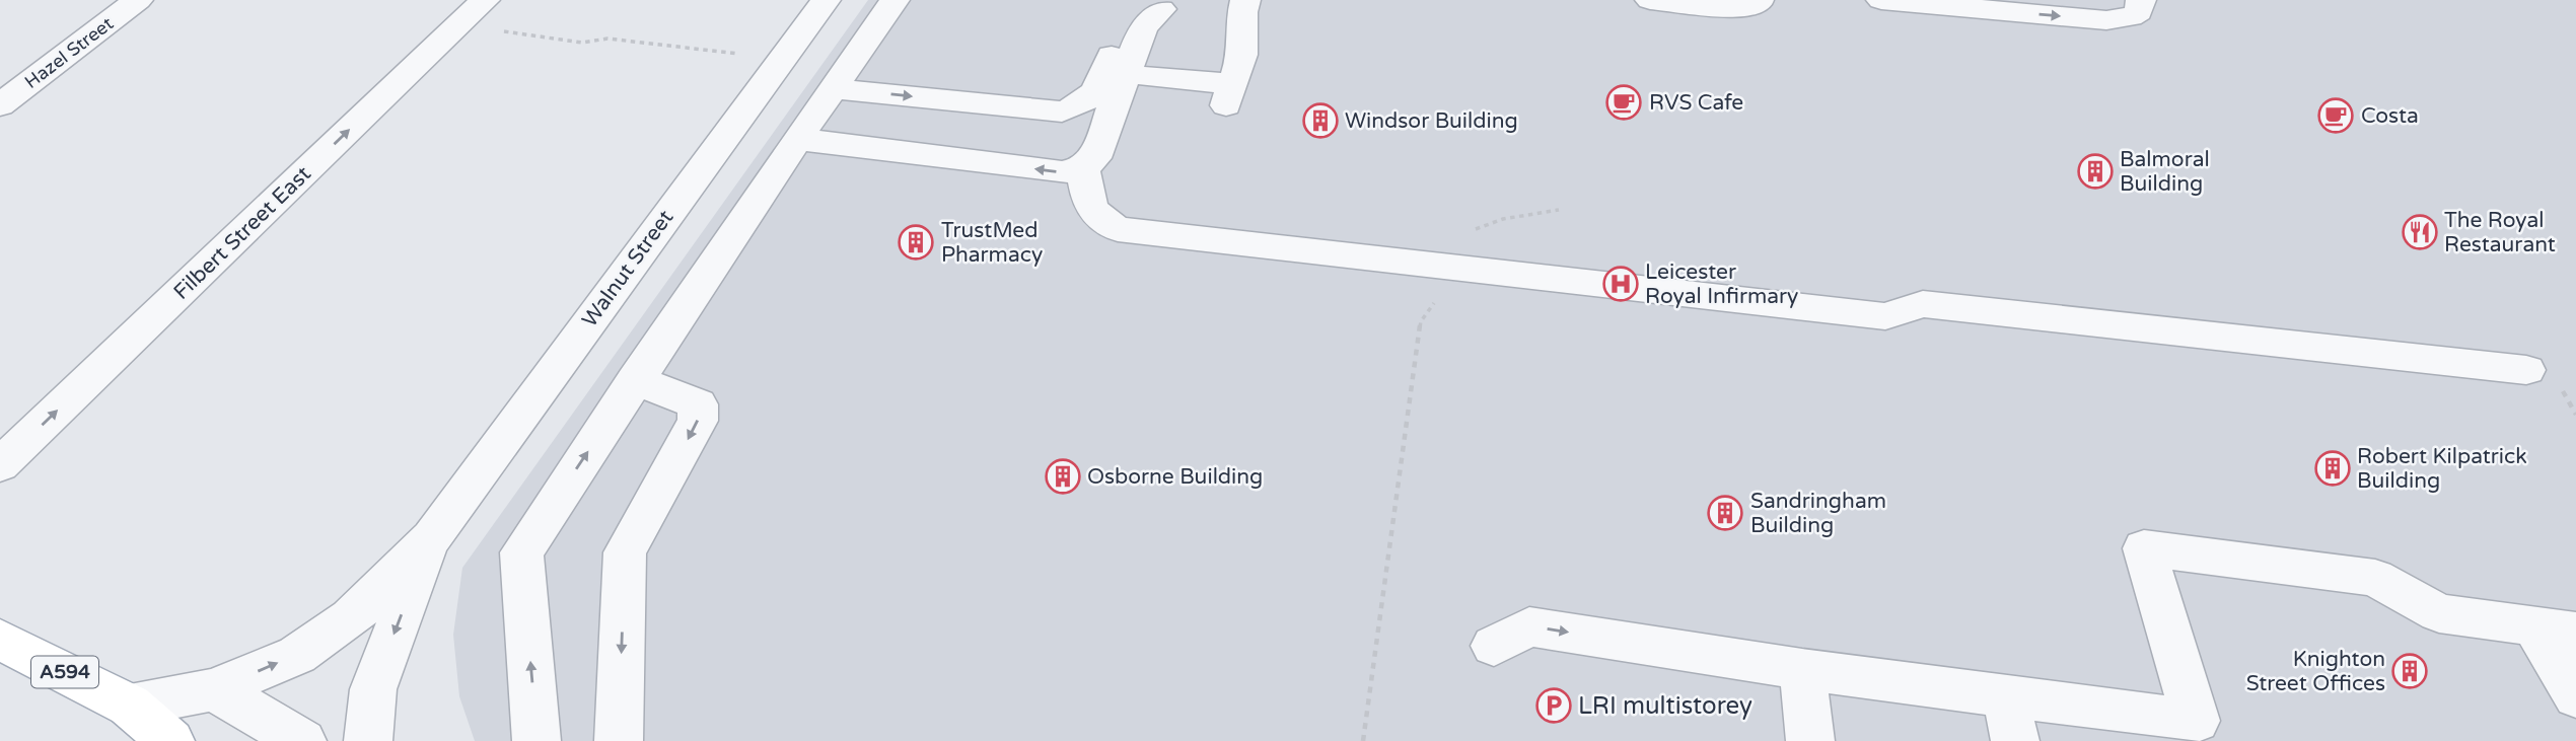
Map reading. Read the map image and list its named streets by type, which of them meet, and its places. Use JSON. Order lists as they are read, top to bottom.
{
  "streets": {
    "main road": ["A594"],
    "street": ["Hazel Street", "Filbert Street East", "Walnut Street"]
  },
  "crossings": [
    ["Walnut Street", "A594"]
  ],
  "one_way": ["Filbert Street East"],
  "places": {
    "cafe": ["RVS Cafe", "Costa"],
    "building": [
      "Windsor Building",
      "Balmoral Building",
      "TrustMed Pharmacy",
      "Robert Kilpatrick Building",
      "Osborne Building",
      "Sandringham Building",
      "Knighton Street Offices"
    ],
    "restaurant": ["The Royal Restaurant"],
    "hospital": ["Leicester Royal Infirmary"],
    "parking": ["LRI multistorey"]
  }
}
